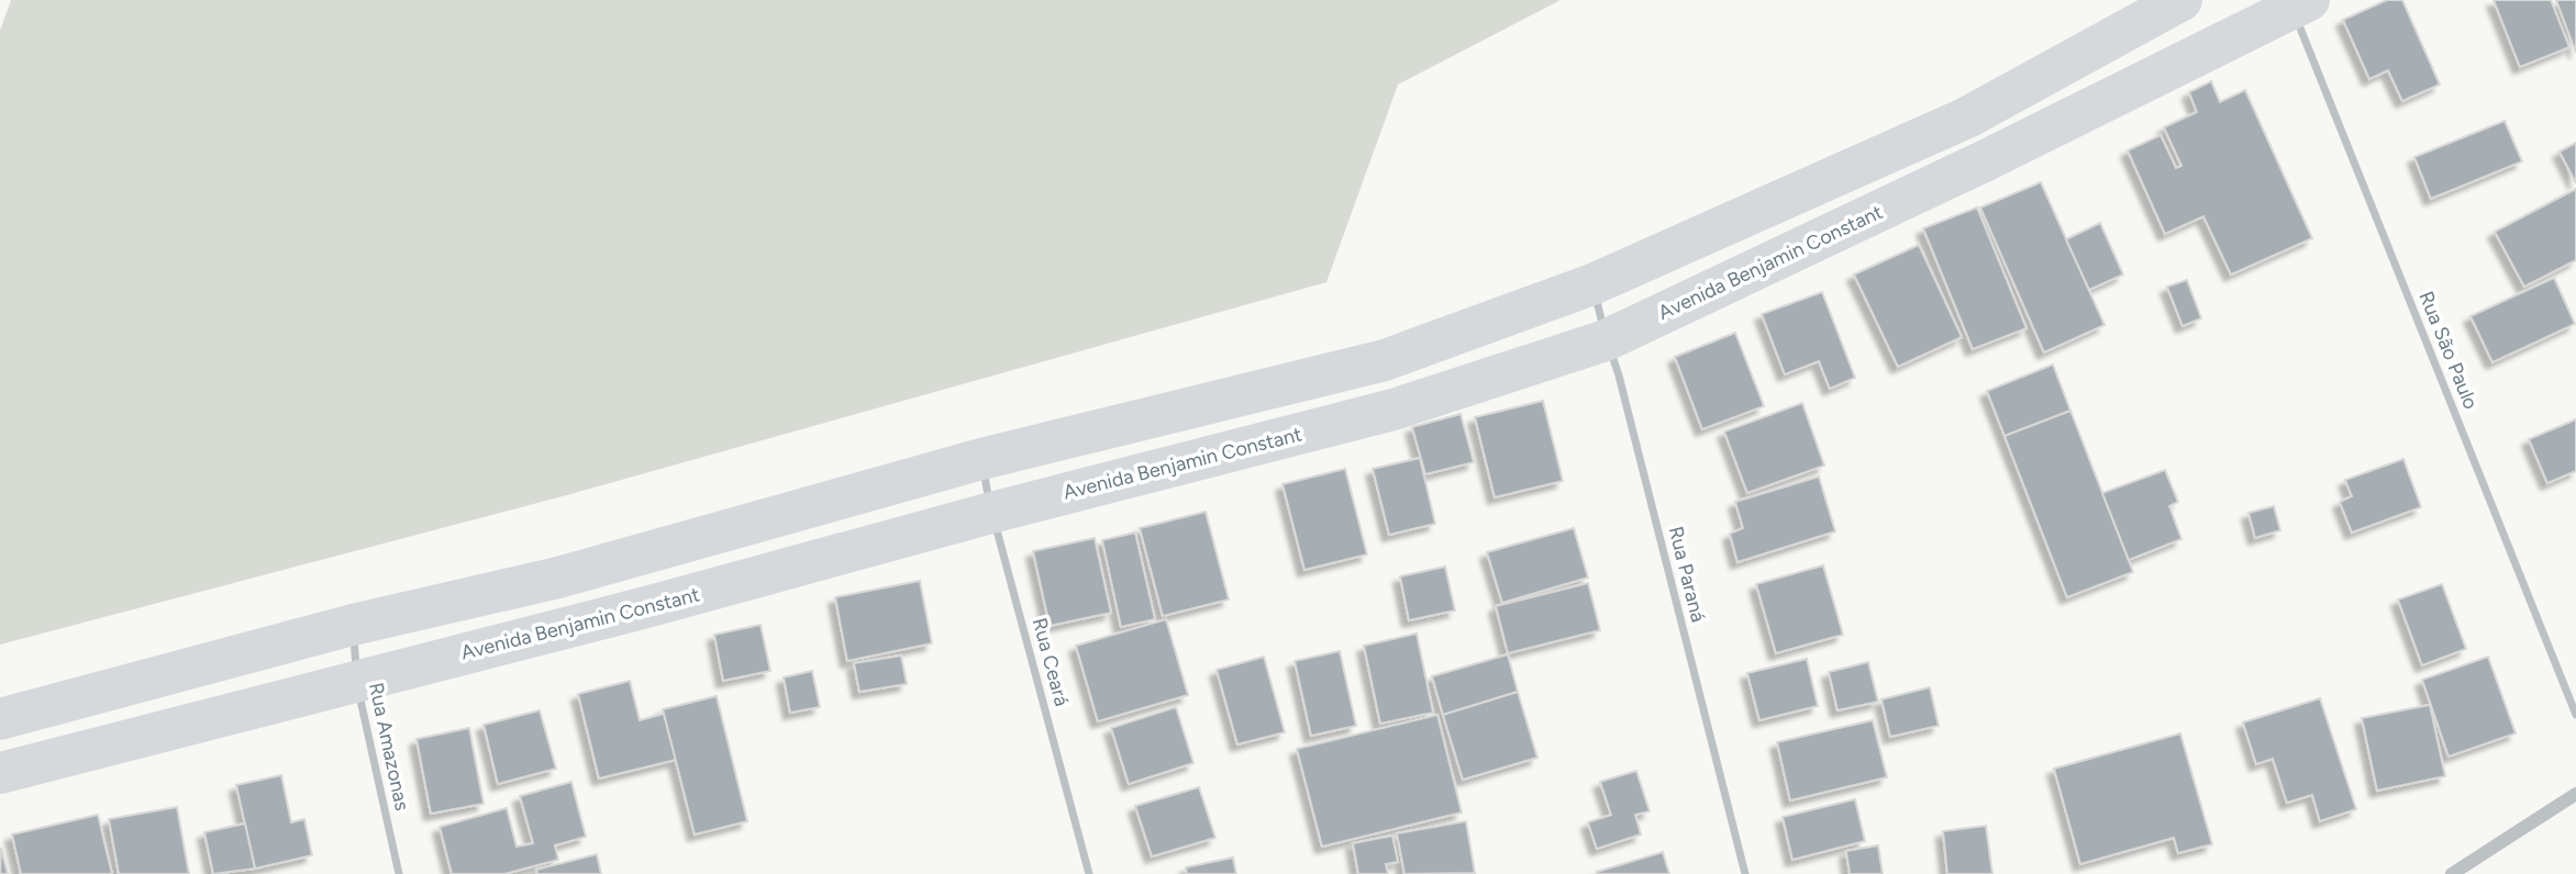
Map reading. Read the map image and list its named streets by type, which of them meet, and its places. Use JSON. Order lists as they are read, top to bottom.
{
  "streets": {
    "main road": ["Avenida Benjamin Constant"],
    "street": [
      "Rua São Paulo",
      "Rua Paraná",
      "Rua Ceará",
      "Rua Amazonas"
    ]
  },
  "crossings": [
    ["Avenida Benjamin Constant", "Rua São Paulo"],
    ["Avenida Benjamin Constant", "Rua Paraná"],
    ["Avenida Benjamin Constant", "Rua Ceará"],
    ["Avenida Benjamin Constant", "Rua Amazonas"]
  ]
}
